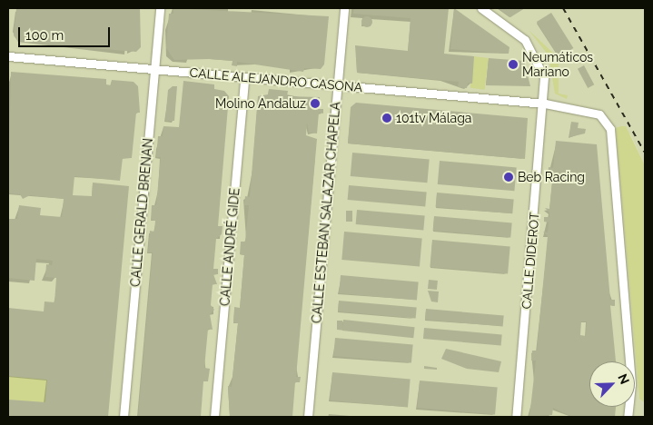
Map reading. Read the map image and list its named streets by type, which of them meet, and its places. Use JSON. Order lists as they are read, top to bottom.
{
  "streets": {
    "street": [
      "CALLE ALEJANDRO CASONA",
      "CALLE GERALD BRENAN",
      "CALLE ESTEBAN SALAZAR CHAPELA",
      "CALLE ANDRÉ GIDE",
      "CALLE DIDEROT"
    ]
  },
  "crossings": [
    ["CALLE ALEJANDRO CASONA", "CALLE GERALD BRENAN"],
    ["CALLE ALEJANDRO CASONA", "CALLE ESTEBAN SALAZAR CHAPELA"],
    ["CALLE ALEJANDRO CASONA", "CALLE ANDRÉ GIDE"],
    ["CALLE ALEJANDRO CASONA", "CALLE DIDEROT"]
  ],
  "places": [
    "Neumáticos Mariano",
    "Molino Andaluz",
    "101tv Málaga",
    "Beb Racing"
  ],
  "scale_bar": "100 m",
  "north": "top right"
}
